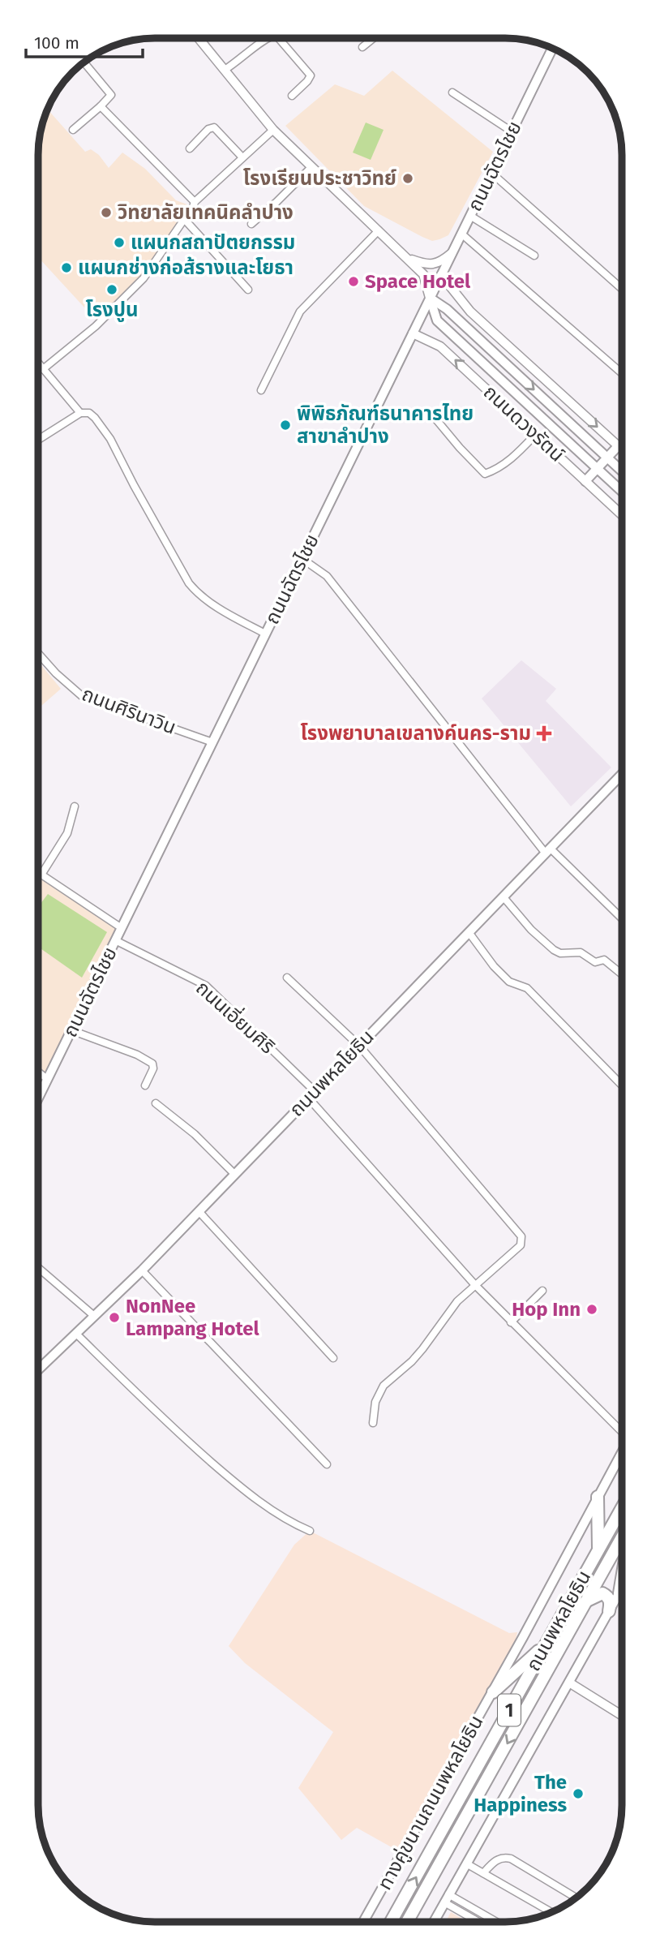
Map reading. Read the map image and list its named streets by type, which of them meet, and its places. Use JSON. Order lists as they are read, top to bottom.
{
  "streets": {
    "highway": ["ถนนพหลโยธิน", "1"],
    "main road": ["ถนนฉัตรไชย", "ทางคู่ขนานถนนพหลโยธิน"],
    "street": ["ถนนดวงรัตน์", "ถนนศิรินาวิน", "ถนนเอี่ยมศิริ"]
  },
  "crossings": [
    ["ถนนฉัตรไชย", "ถนนดวงรัตน์"],
    ["ถนนฉัตรไชย", "ถนนศิรินาวิน"],
    ["ถนนฉัตรไชย", "ถนนเอี่ยมศิริ"],
    ["ถนนเอี่ยมศิริ", "ถนนพหลโยธิน"]
  ],
  "places": {
    "other": [
      "โรงเรียนประชาวิทย์",
      "วิทยาลัยเทคนิคลำปาง",
      "แผนกสถาปัตยกรรม",
      "แผนกช่างก่อส้รางและโยธา",
      "Space Hotel",
      "โรงปูน",
      "พิพิธภัณฑ์ธนาคารไทย สาขาลำปาง",
      "Hop Inn",
      "NonNee Lampang Hotel",
      "The Happiness"
    ],
    "health": ["โรงพยาบาลเขลางค์นคร-ราม"]
  },
  "scale_bar": "100 m"
}
